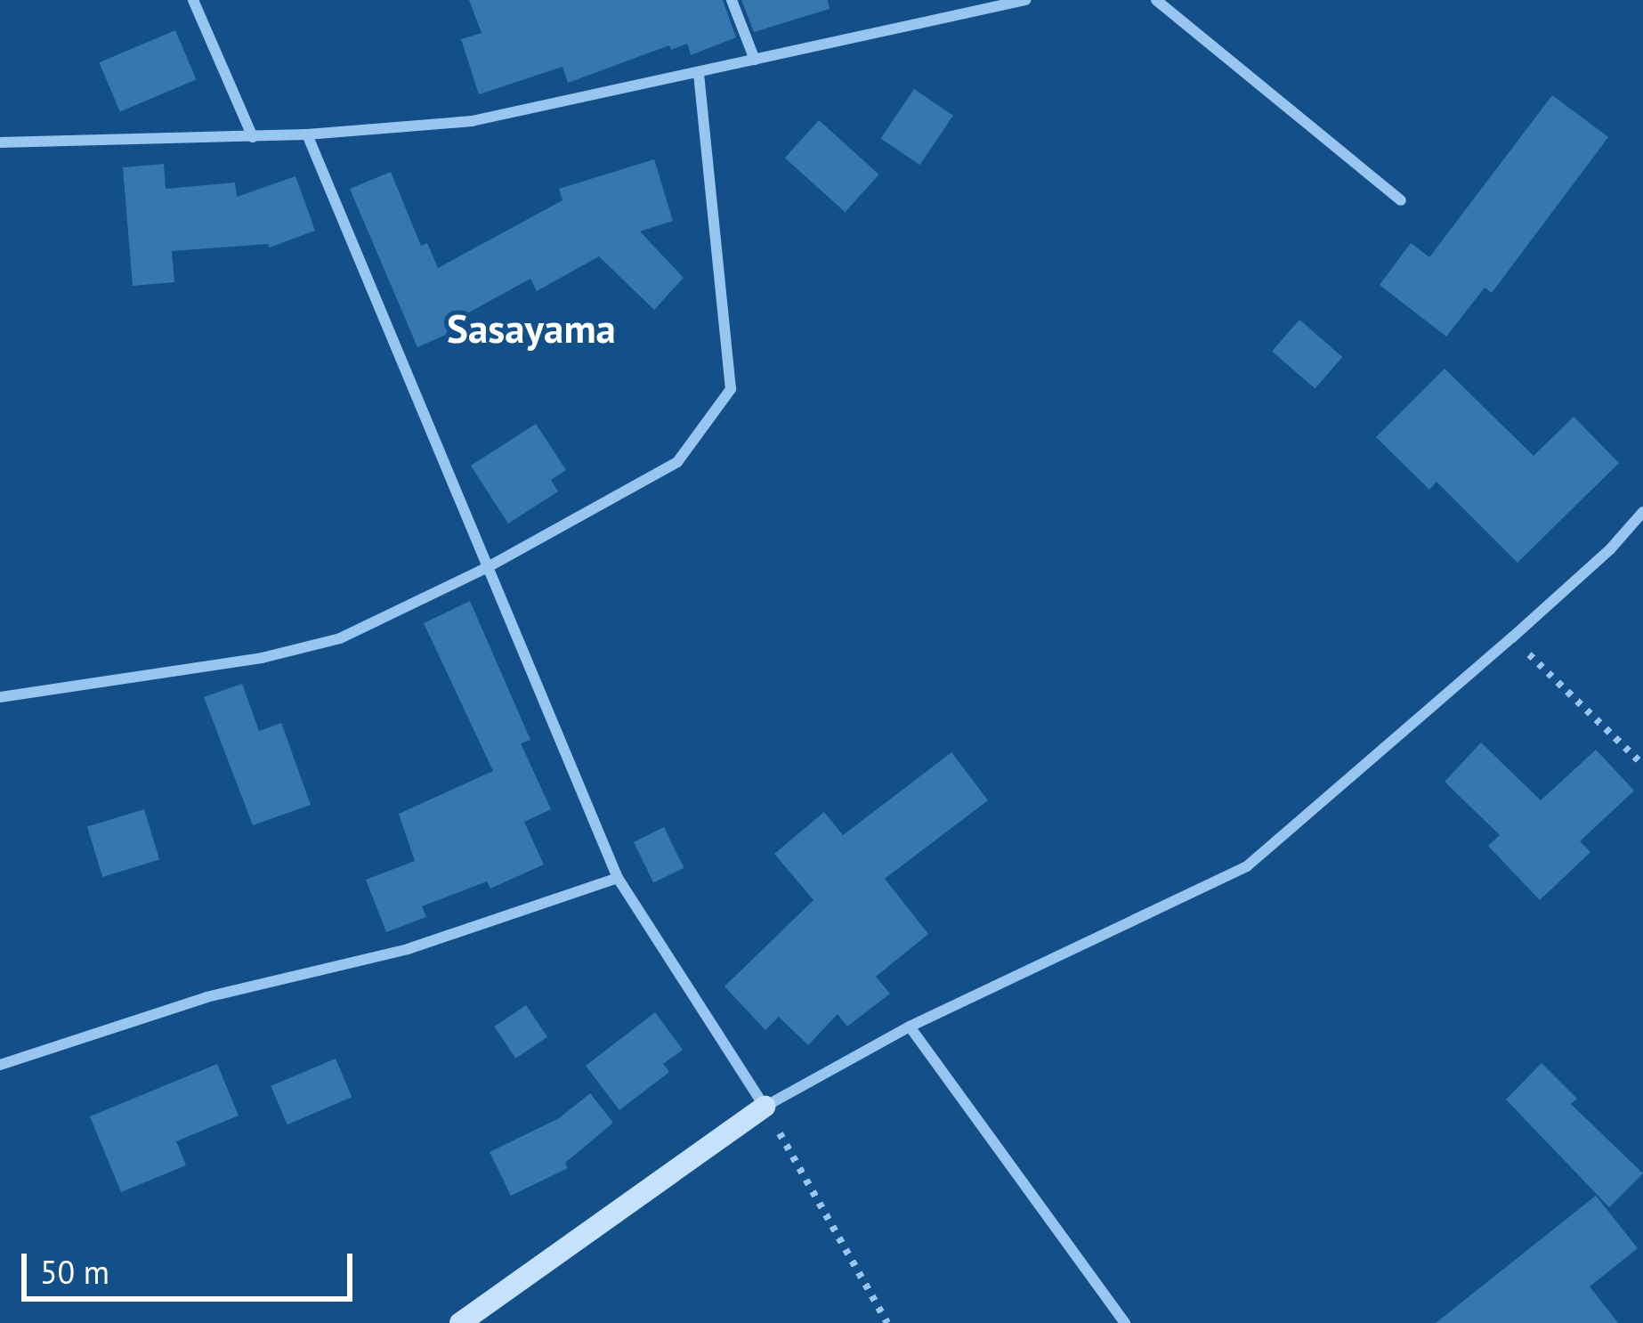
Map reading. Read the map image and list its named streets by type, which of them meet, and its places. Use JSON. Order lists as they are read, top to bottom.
{
  "districts": ["Sasayama"],
  "scale_bar": "50 m"
}
